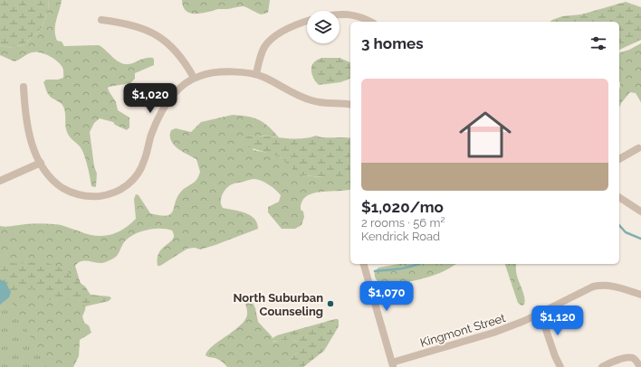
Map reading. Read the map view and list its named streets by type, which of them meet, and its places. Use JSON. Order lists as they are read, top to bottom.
{
  "streets": {
    "street": ["Kingmont Street"]
  },
  "places": ["North Suburban Counseling"],
  "page": {
    "heading": "3 homes",
    "list": [
      {
        "name": "$1,020/mo",
        "note": "2 rooms · 56 m² · Kendrick Road"
      }
    ],
    "price": ["$1,020", "$1,070", "$1,120"]
  }
}
